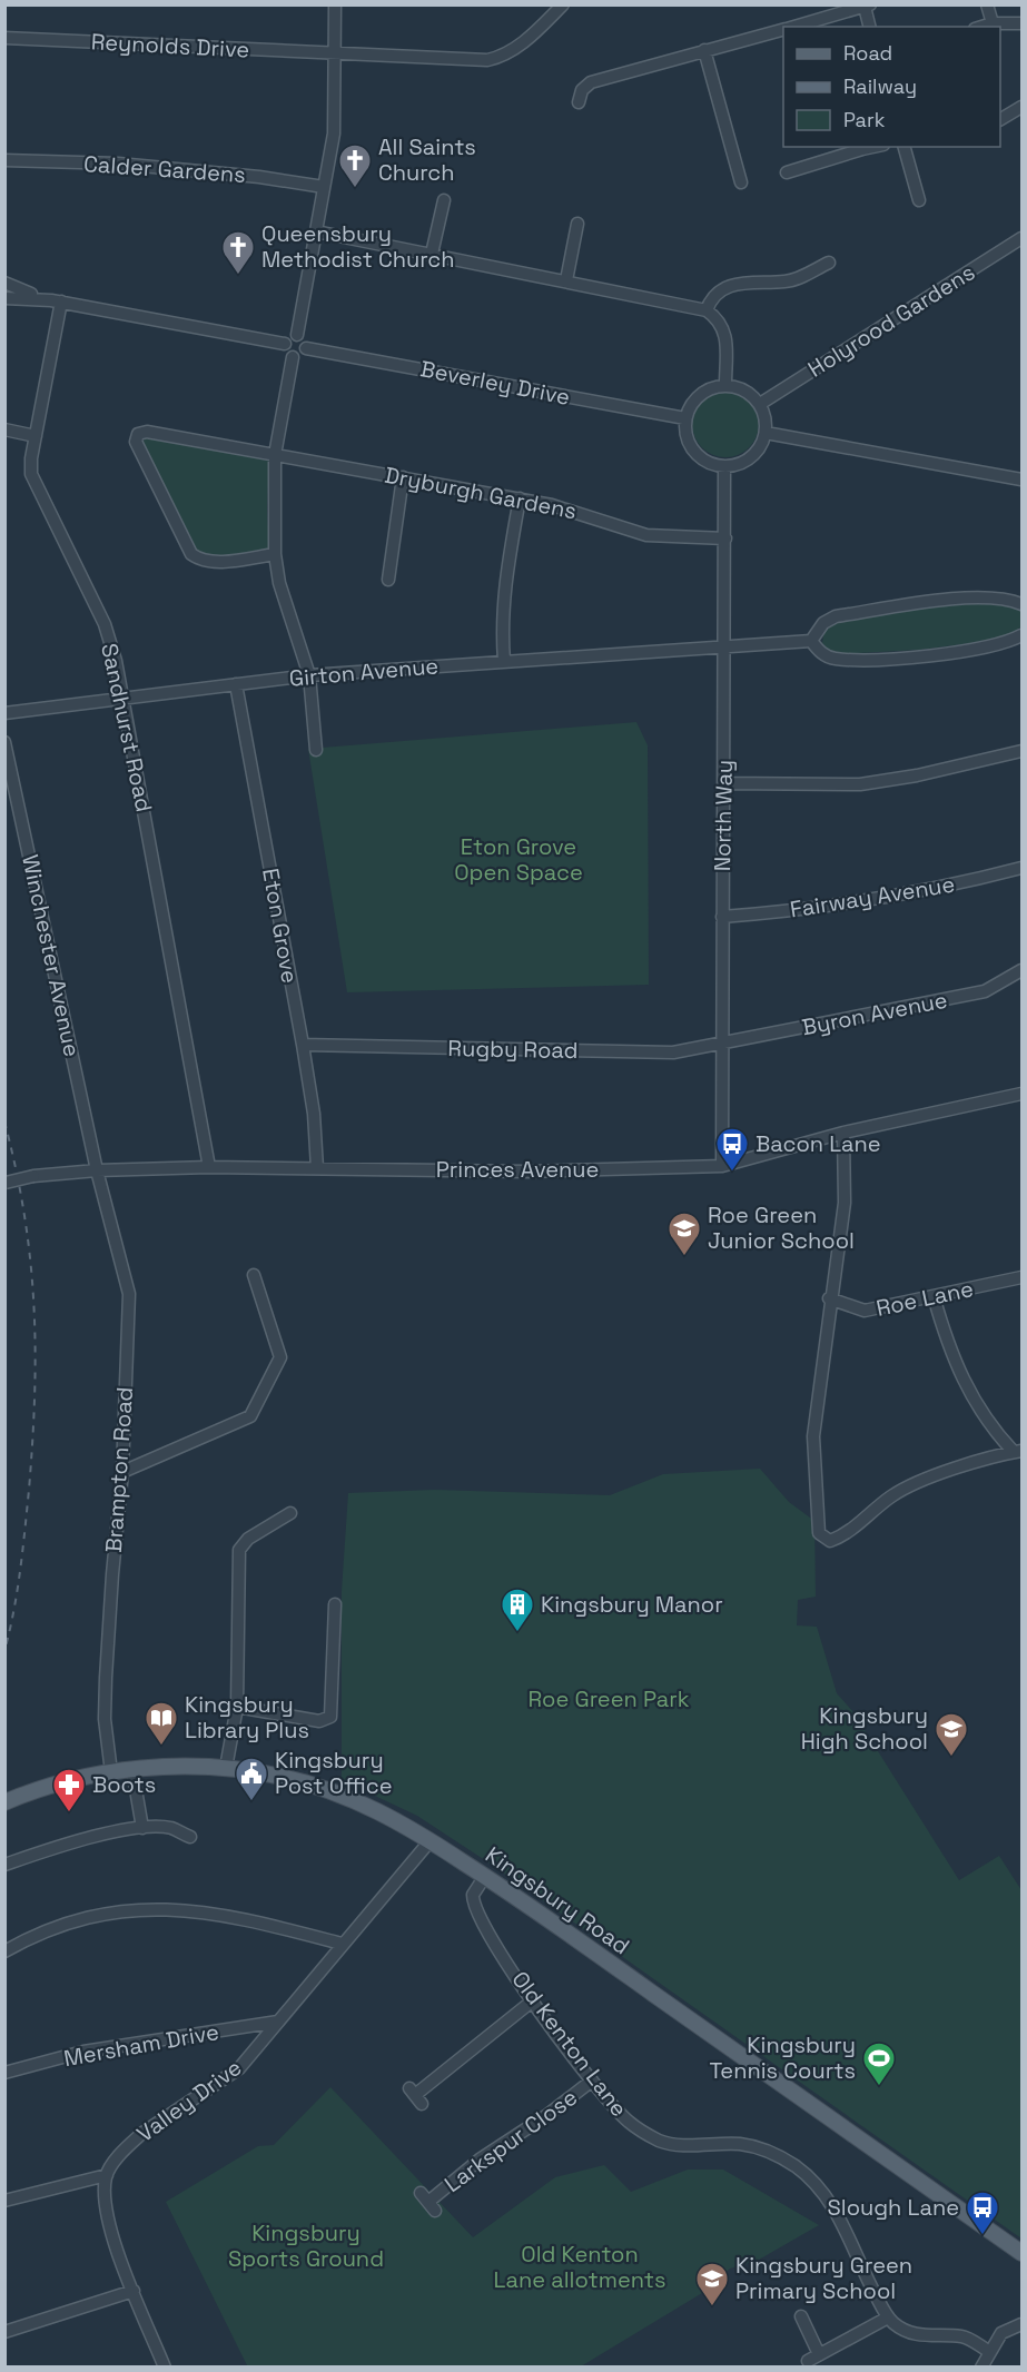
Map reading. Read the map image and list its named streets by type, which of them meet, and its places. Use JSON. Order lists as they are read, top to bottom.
{
  "streets": {
    "main road": ["Kingsbury Road"],
    "street": [
      "Reynolds Drive",
      "Calder Gardens",
      "Holyrood Gardens",
      "Beverley Drive",
      "Dryburgh Gardens",
      "Girton Avenue",
      "Sandhurst Road",
      "North Way",
      "Fairway Avenue",
      "Eton Grove",
      "Winchester Avenue",
      "Byron Avenue",
      "Rugby Road",
      "Princes Avenue",
      "Roe Lane",
      "Brampton Road",
      "Old Kenton Lane",
      "Mersham Drive",
      "Valley Drive",
      "Larkspur Close"
    ]
  },
  "crossings": [
    ["Holyrood Gardens", "Beverley Drive"],
    ["Holyrood Gardens", "North Way"],
    ["Beverley Drive", "North Way"],
    ["Dryburgh Gardens", "North Way"],
    ["Girton Avenue", "Sandhurst Road"],
    ["Girton Avenue", "North Way"],
    ["Girton Avenue", "Eton Grove"],
    ["Sandhurst Road", "Princes Avenue"],
    ["North Way", "Fairway Avenue"],
    ["North Way", "Byron Avenue"],
    ["North Way", "Rugby Road"],
    ["North Way", "Princes Avenue"],
    ["Eton Grove", "Rugby Road"],
    ["Eton Grove", "Princes Avenue"],
    ["Winchester Avenue", "Princes Avenue"],
    ["Winchester Avenue", "Brampton Road"],
    ["Byron Avenue", "Rugby Road"],
    ["Princes Avenue", "Brampton Road"],
    ["Brampton Road", "Kingsbury Road"],
    ["Kingsbury Road", "Old Kenton Lane"],
    ["Kingsbury Road", "Valley Drive"],
    ["Old Kenton Lane", "Larkspur Close"],
    ["Mersham Drive", "Valley Drive"]
  ],
  "parks": [
    "Eton Grove Open Space",
    "Roe Green Park",
    "Kingsbury Sports Ground",
    "Old Kenton Lane allotments"
  ],
  "places": {
    "church": ["All Saints Church", "Queensbury Methodist Church"],
    "bus stop": ["Bacon Lane", "Slough Lane"],
    "school or university": ["Roe Green Junior School", "Kingsbury High School", "Kingsbury Green Primary School"],
    "building": ["Kingsbury Manor"],
    "library": ["Kingsbury Library Plus"],
    "public building": ["Kingsbury Post Office"],
    "pharmacy": ["Boots"],
    "sports": ["Kingsbury Tennis Courts"]
  },
  "legend": ["Road", "Railway", "Park"]
}
